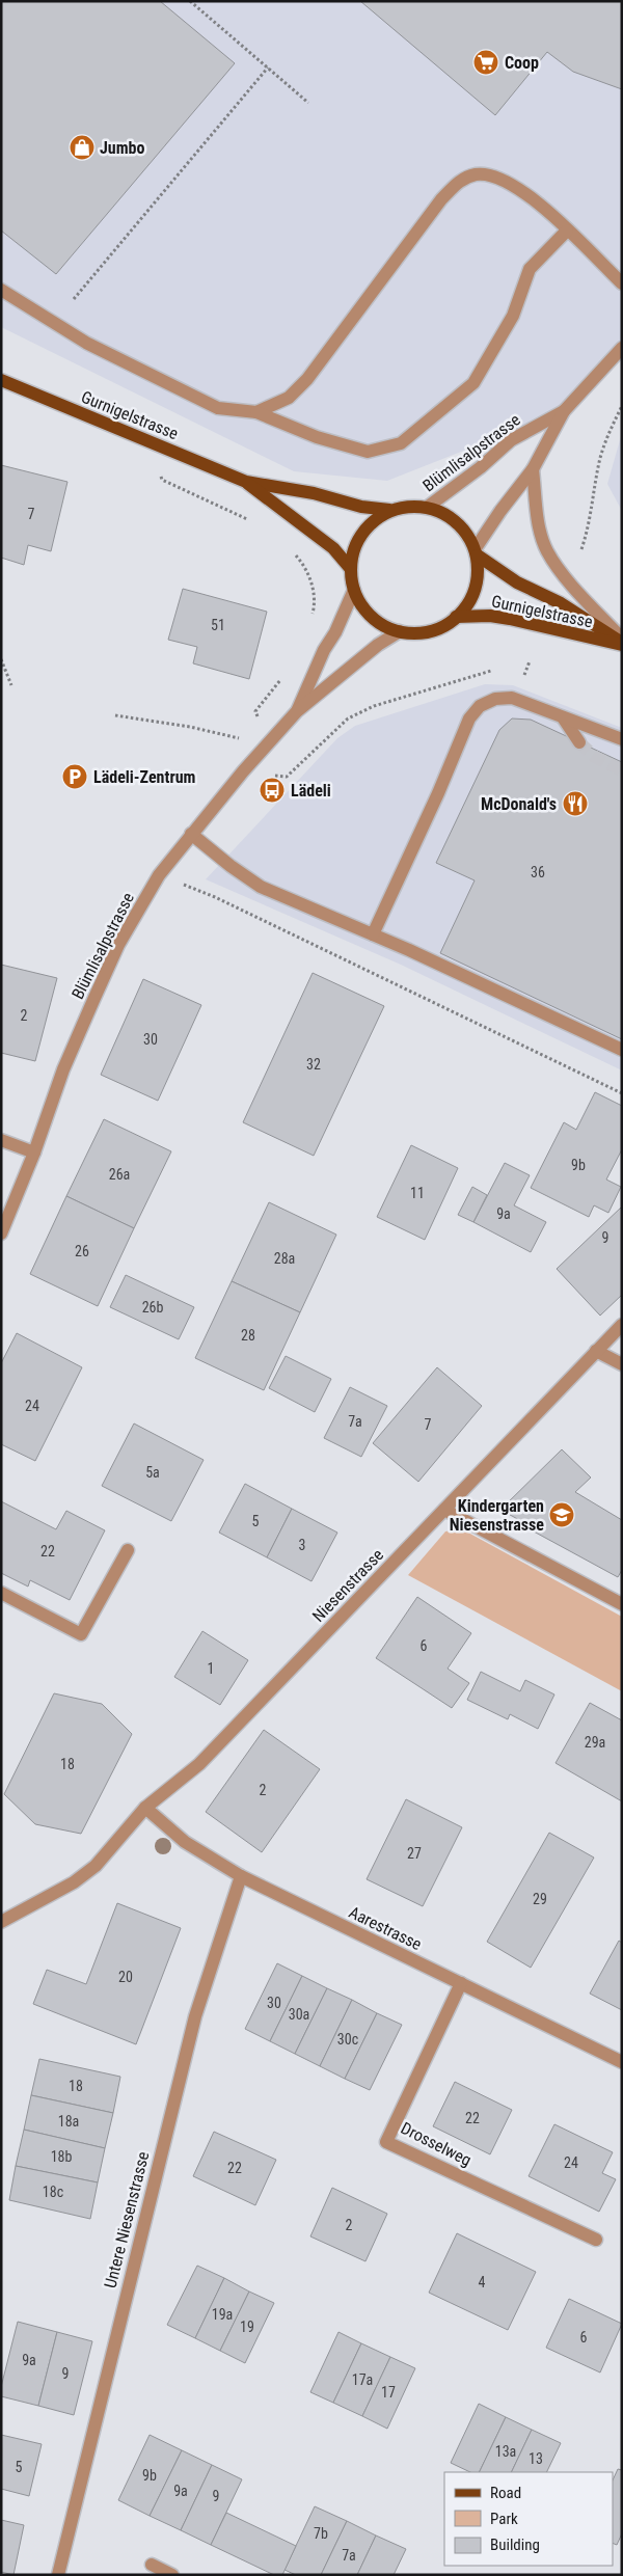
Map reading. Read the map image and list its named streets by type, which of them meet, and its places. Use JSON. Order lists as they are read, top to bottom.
{
  "streets": {
    "main road": ["Gurnigelstrasse"],
    "street": [
      "Blümlisalpstrasse",
      "Niesenstrasse",
      "Aarestrasse",
      "Drosselweg",
      "Untere Niesenstrasse"
    ]
  },
  "crossings": [
    ["Gurnigelstrasse", "Blümlisalpstrasse"],
    ["Niesenstrasse", "Aarestrasse"],
    ["Aarestrasse", "Drosselweg"],
    ["Aarestrasse", "Untere Niesenstrasse"]
  ],
  "places": {
    "supermarket": ["Coop"],
    "shop": ["Jumbo"],
    "parking": ["Lädeli-Zentrum"],
    "bus stop": ["Lädeli"],
    "restaurant": ["McDonald's"],
    "school or university": ["Kindergarten Niesenstrasse"]
  },
  "house_numbers": [
    "7",
    "51",
    "36",
    "2",
    "30",
    "32",
    "9b",
    "26a",
    "11",
    "9a",
    "9",
    "26",
    "28a",
    "26b",
    "28",
    "24",
    "7a",
    "7",
    "5a",
    "5",
    "3",
    "22",
    "6",
    "1",
    "29a",
    "18",
    "2",
    "27",
    "29",
    "20",
    "30",
    "30a",
    "30c",
    "18",
    "22",
    "18a",
    "18b",
    "24",
    "22",
    "18c",
    "2",
    "4",
    "19a",
    "19",
    "6",
    "9a",
    "9",
    "17a",
    "17",
    "13a",
    "13",
    "5",
    "9b",
    "9a",
    "9",
    "7b",
    "7a"
  ],
  "legend": ["Road", "Park", "Building"]
}
